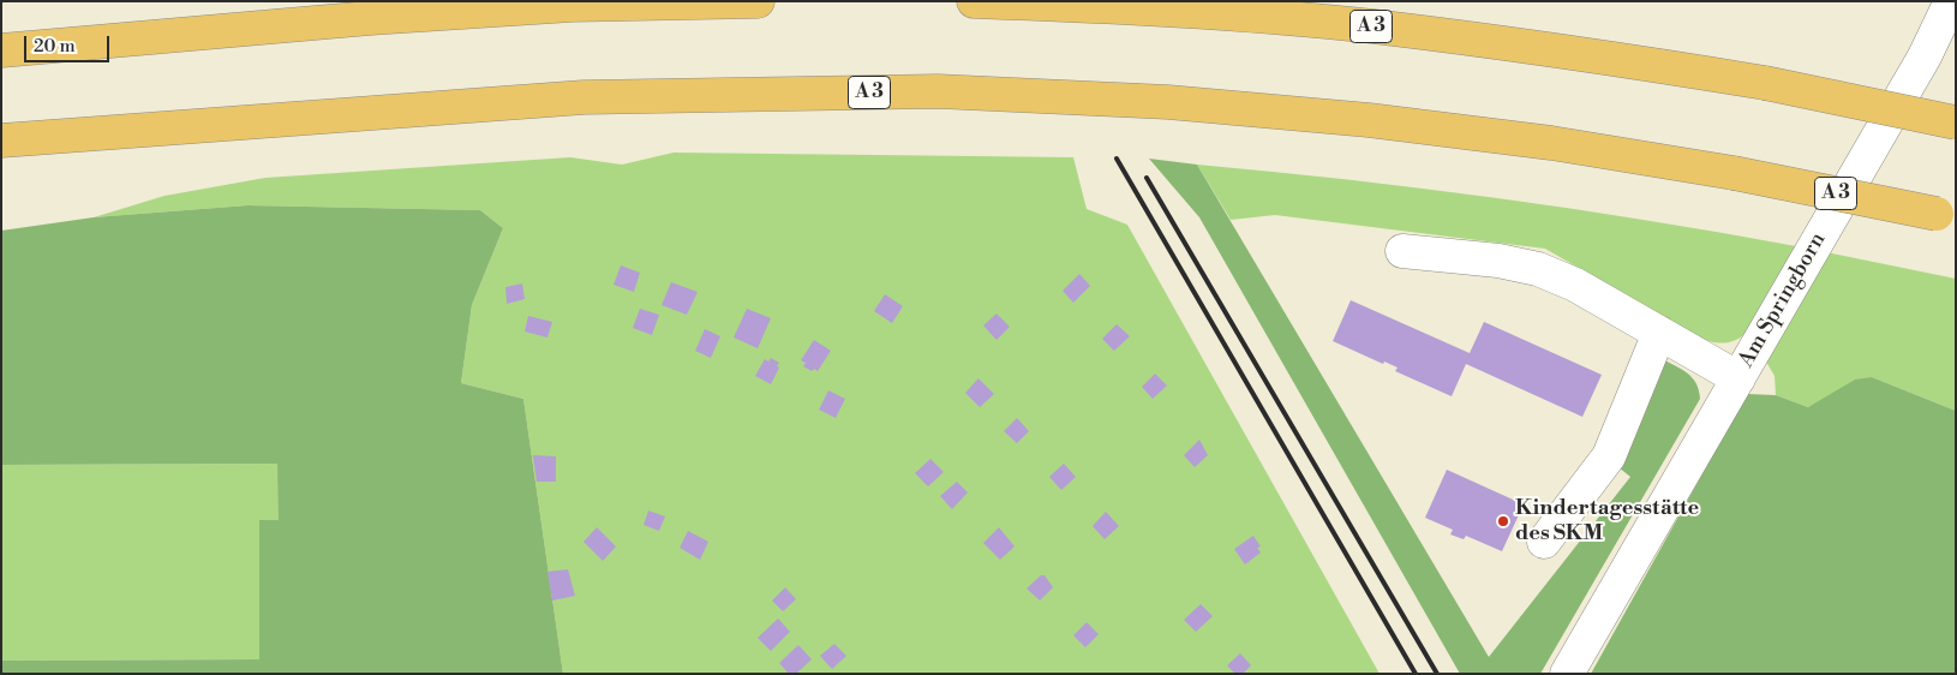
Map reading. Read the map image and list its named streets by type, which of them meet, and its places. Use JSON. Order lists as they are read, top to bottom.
{
  "streets": {
    "highway": ["A 3"],
    "street": ["Am Springborn"]
  },
  "places": ["Kindertagesstätte des SKM"],
  "scale_bar": "20 m"
}
